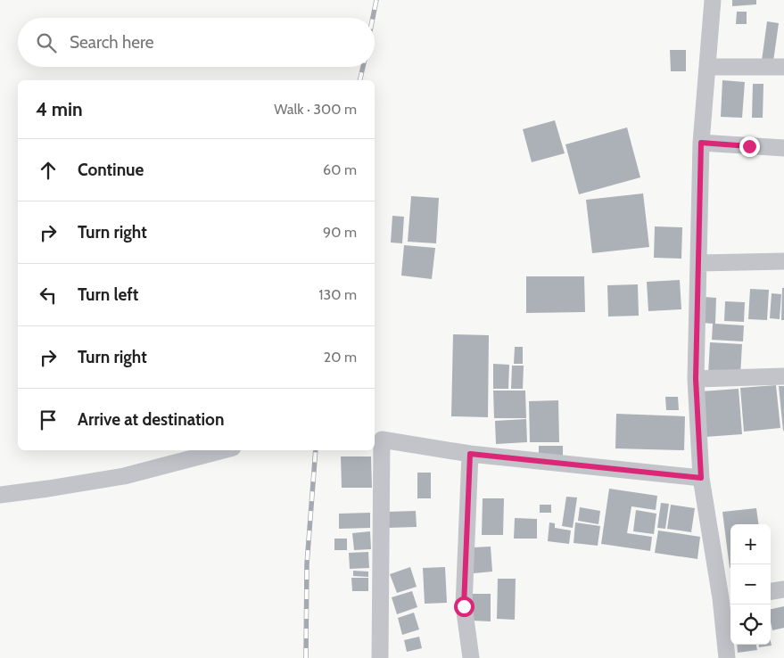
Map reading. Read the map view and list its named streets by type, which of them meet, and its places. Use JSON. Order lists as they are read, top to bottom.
{
  "page": {
    "search": "Search here",
    "heading": ["4 min", "Walk · 300 m"],
    "list": [
      ["Continue", "60 m"],
      ["Turn right", "90 m"],
      ["Turn left", "130 m"],
      ["Turn right", "20 m"],
      "Arrive at destination"
    ],
    "map_buttons": ["+", "−"]
  }
}
